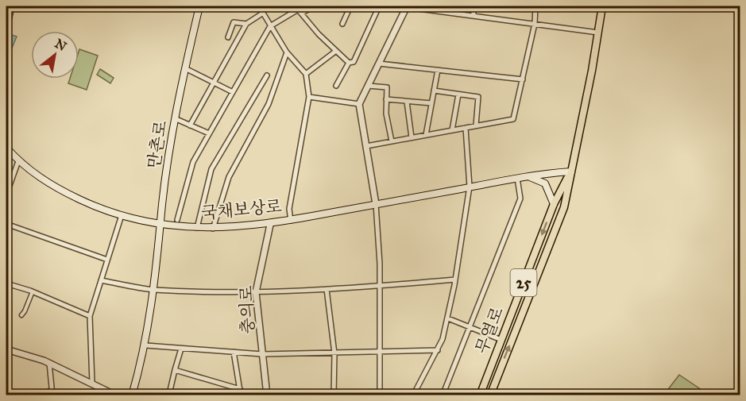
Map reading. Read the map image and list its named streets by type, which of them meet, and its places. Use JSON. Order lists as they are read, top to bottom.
{
  "streets": {
    "main road": [
      "만촌로",
      "국채보상로",
      "25",
      "무열로"
    ],
    "street": ["충의로"]
  },
  "crossings": [
    ["만촌로", "국채보상로"],
    ["국채보상로", "충의로"],
    ["국채보상로", "무열로"]
  ],
  "north": "top right"
}
